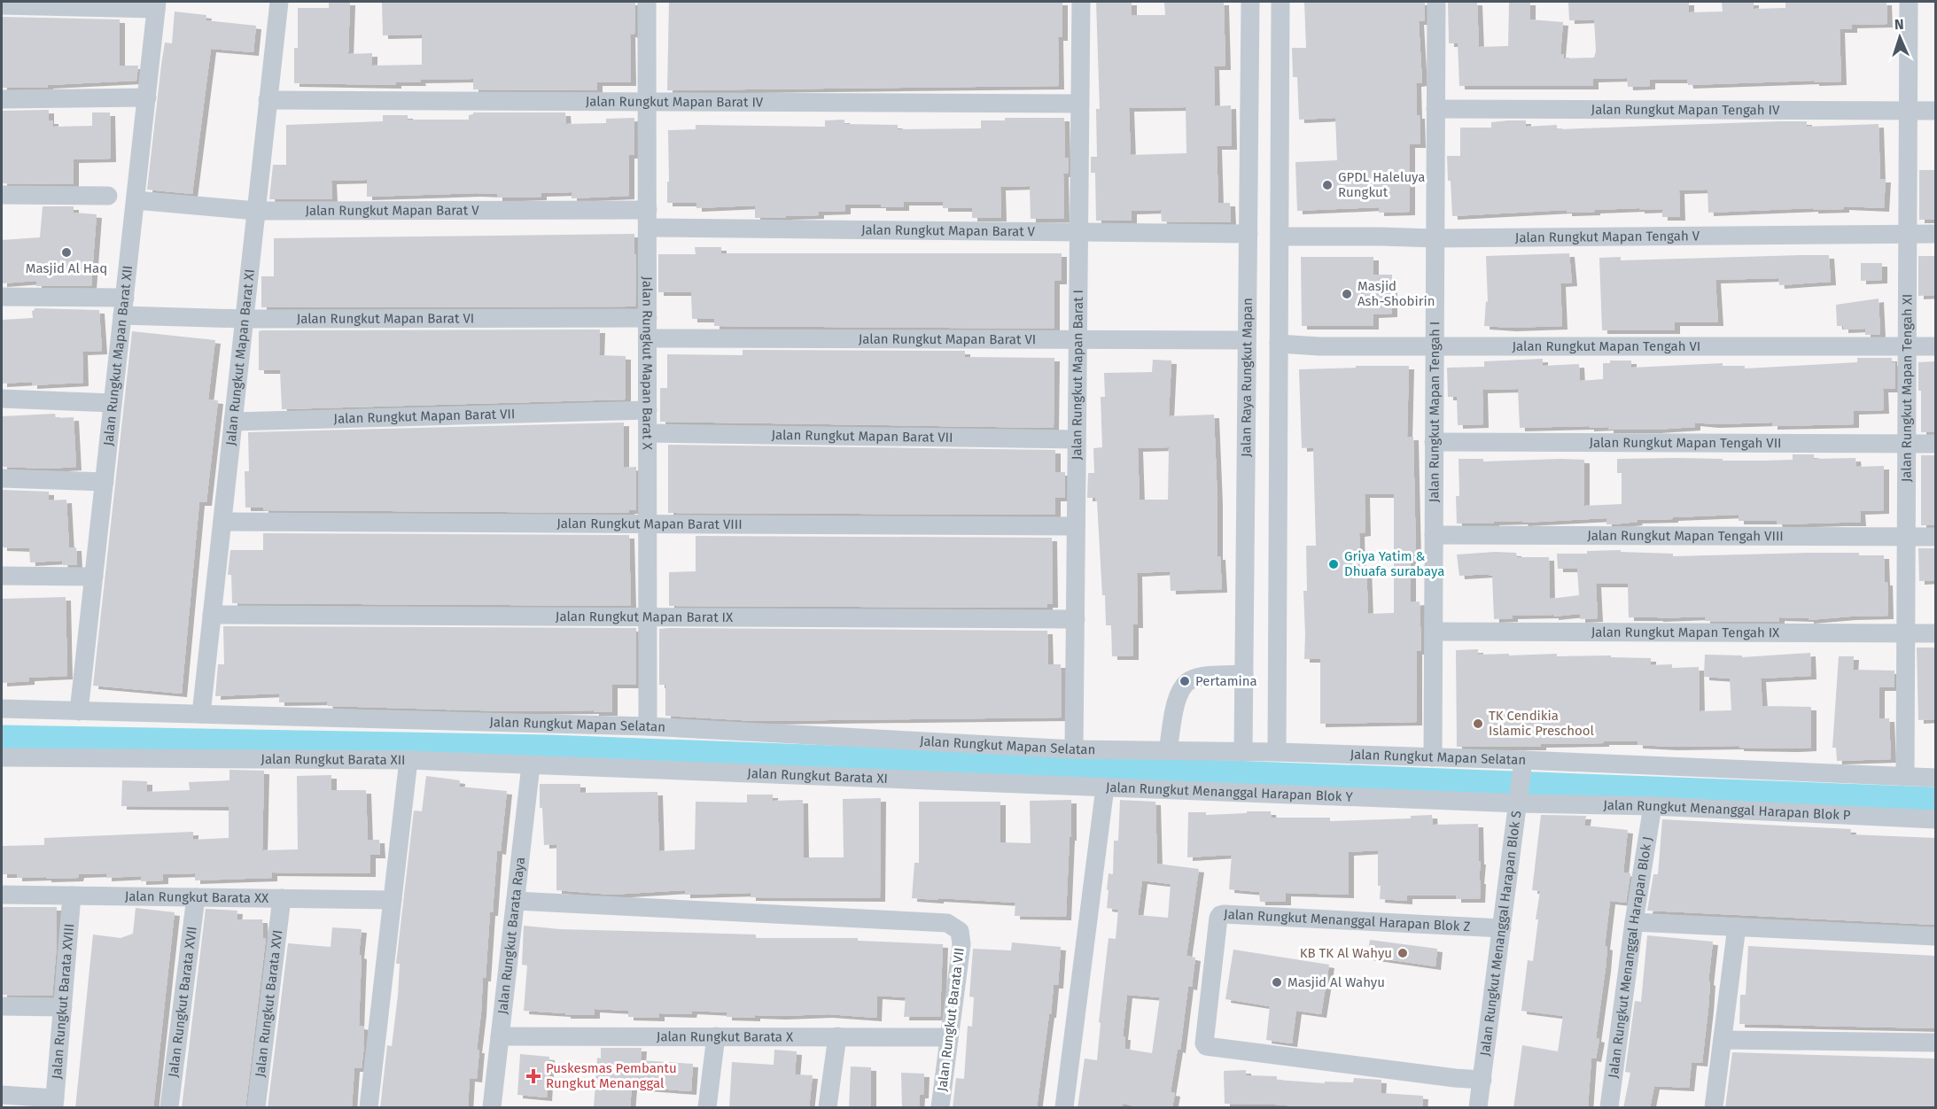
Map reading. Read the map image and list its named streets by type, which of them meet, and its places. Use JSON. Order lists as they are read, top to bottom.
{
  "streets": {
    "street": [
      "Jalan Rungkut Mapan Barat IV",
      "Jalan Rungkut Mapan Tengah IV",
      "Jalan Rungkut Mapan Barat V",
      "Jalan Rungkut Mapan Tengah V",
      "Jalan Rungkut Mapan Barat VI",
      "Jalan Rungkut Mapan Tengah VI",
      "Jalan Rungkut Mapan Barat XII",
      "Jalan Rungkut Mapan Barat XI",
      "Jalan Rungkut Mapan Barat X",
      "Jalan Rungkut Mapan Barat I",
      "Jalan Raya Rungkut Mapan",
      "Jalan Rungkut Mapan Tengah XI",
      "Jalan Rungkut Mapan Tengah I",
      "Jalan Rungkut Mapan Barat VII",
      "Jalan Rungkut Mapan Tengah VII",
      "Jalan Rungkut Mapan Barat VIII",
      "Jalan Rungkut Mapan Tengah VIII",
      "Jalan Rungkut Mapan Barat IX",
      "Jalan Rungkut Mapan Tengah IX",
      "Jalan Rungkut Mapan Selatan",
      "Jalan Rungkut Barata XII",
      "Jalan Rungkut Barata XI",
      "Jalan Rungkut Menanggal Harapan Blok Y",
      "Jalan Rungkut Menanggal Harapan Blok P",
      "Jalan Rungkut Barata XX",
      "Jalan Rungkut Menanggal Harapan Blok Z",
      "Jalan Rungkut Menanggal Harapan Blok S",
      "Jalan Rungkut Barata Raya",
      "Jalan Rungkut Menanggal Harapan Blok J",
      "Jalan Rungkut Barata XVIII",
      "Jalan Rungkut Barata XVII",
      "Jalan Rungkut Barata XVI",
      "Jalan Rungkut Barata VII",
      "Jalan Rungkut Barata X"
    ]
  },
  "crossings": [
    ["Jalan Rungkut Mapan Barat IV", "Jalan Rungkut Mapan Barat XI"],
    ["Jalan Rungkut Mapan Barat IV", "Jalan Rungkut Mapan Barat X"],
    ["Jalan Rungkut Mapan Barat IV", "Jalan Rungkut Mapan Barat I"],
    ["Jalan Rungkut Mapan Tengah IV", "Jalan Rungkut Mapan Tengah XI"],
    ["Jalan Rungkut Mapan Tengah IV", "Jalan Rungkut Mapan Tengah I"],
    ["Jalan Rungkut Mapan Barat V", "Jalan Rungkut Mapan Barat XII"],
    ["Jalan Rungkut Mapan Barat V", "Jalan Rungkut Mapan Barat XI"],
    ["Jalan Rungkut Mapan Barat V", "Jalan Rungkut Mapan Barat X"],
    ["Jalan Rungkut Mapan Barat V", "Jalan Rungkut Mapan Barat I"],
    ["Jalan Rungkut Mapan Barat V", "Jalan Raya Rungkut Mapan"],
    ["Jalan Rungkut Mapan Tengah V", "Jalan Rungkut Mapan Tengah XI"],
    ["Jalan Rungkut Mapan Tengah V", "Jalan Rungkut Mapan Tengah I"],
    ["Jalan Rungkut Mapan Barat VI", "Jalan Rungkut Mapan Barat XII"],
    ["Jalan Rungkut Mapan Barat VI", "Jalan Rungkut Mapan Barat XI"],
    ["Jalan Rungkut Mapan Barat VI", "Jalan Rungkut Mapan Barat X"],
    ["Jalan Rungkut Mapan Barat VI", "Jalan Rungkut Mapan Barat I"],
    ["Jalan Rungkut Mapan Barat VI", "Jalan Raya Rungkut Mapan"],
    ["Jalan Rungkut Mapan Tengah VI", "Jalan Rungkut Mapan Tengah XI"],
    ["Jalan Rungkut Mapan Tengah VI", "Jalan Rungkut Mapan Tengah I"],
    ["Jalan Rungkut Mapan Barat XII", "Jalan Rungkut Mapan Selatan"],
    ["Jalan Rungkut Mapan Barat XI", "Jalan Rungkut Mapan Barat VII"],
    ["Jalan Rungkut Mapan Barat XI", "Jalan Rungkut Mapan Barat VIII"],
    ["Jalan Rungkut Mapan Barat XI", "Jalan Rungkut Mapan Barat IX"],
    ["Jalan Rungkut Mapan Barat XI", "Jalan Rungkut Mapan Selatan"],
    ["Jalan Rungkut Mapan Barat X", "Jalan Rungkut Mapan Barat VII"],
    ["Jalan Rungkut Mapan Barat X", "Jalan Rungkut Mapan Barat VIII"],
    ["Jalan Rungkut Mapan Barat X", "Jalan Rungkut Mapan Barat IX"],
    ["Jalan Rungkut Mapan Barat X", "Jalan Rungkut Mapan Selatan"],
    ["Jalan Rungkut Mapan Barat I", "Jalan Rungkut Mapan Barat VII"],
    ["Jalan Rungkut Mapan Barat I", "Jalan Rungkut Mapan Barat VIII"],
    ["Jalan Rungkut Mapan Barat I", "Jalan Rungkut Mapan Barat IX"],
    ["Jalan Rungkut Mapan Barat I", "Jalan Rungkut Mapan Selatan"],
    ["Jalan Raya Rungkut Mapan", "Jalan Rungkut Mapan Selatan"],
    ["Jalan Rungkut Mapan Tengah XI", "Jalan Rungkut Mapan Tengah VII"],
    ["Jalan Rungkut Mapan Tengah XI", "Jalan Rungkut Mapan Tengah VIII"],
    ["Jalan Rungkut Mapan Tengah XI", "Jalan Rungkut Mapan Tengah IX"],
    ["Jalan Rungkut Mapan Tengah XI", "Jalan Rungkut Mapan Selatan"],
    ["Jalan Rungkut Mapan Tengah I", "Jalan Rungkut Mapan Tengah VII"],
    ["Jalan Rungkut Mapan Tengah I", "Jalan Rungkut Mapan Tengah VIII"],
    ["Jalan Rungkut Mapan Tengah I", "Jalan Rungkut Mapan Tengah IX"],
    ["Jalan Rungkut Mapan Tengah I", "Jalan Rungkut Mapan Selatan"],
    ["Jalan Rungkut Mapan Selatan", "Jalan Rungkut Menanggal Harapan Blok S"],
    ["Jalan Rungkut Barata XII", "Jalan Rungkut Barata XI"],
    ["Jalan Rungkut Barata XII", "Jalan Rungkut Barata XX"],
    ["Jalan Rungkut Barata XI", "Jalan Rungkut Menanggal Harapan Blok Y"],
    ["Jalan Rungkut Barata XI", "Jalan Rungkut Barata Raya"],
    ["Jalan Rungkut Menanggal Harapan Blok Y", "Jalan Rungkut Menanggal Harapan Blok P"],
    ["Jalan Rungkut Menanggal Harapan Blok Y", "Jalan Rungkut Menanggal Harapan Blok S"],
    ["Jalan Rungkut Menanggal Harapan Blok P", "Jalan Rungkut Menanggal Harapan Blok S"],
    ["Jalan Rungkut Menanggal Harapan Blok P", "Jalan Rungkut Menanggal Harapan Blok J"],
    ["Jalan Rungkut Barata XX", "Jalan Rungkut Barata XVIII"],
    ["Jalan Rungkut Barata XX", "Jalan Rungkut Barata XVII"],
    ["Jalan Rungkut Barata XX", "Jalan Rungkut Barata XVI"],
    ["Jalan Rungkut Menanggal Harapan Blok Z", "Jalan Rungkut Menanggal Harapan Blok S"],
    ["Jalan Rungkut Barata Raya", "Jalan Rungkut Barata VII"],
    ["Jalan Rungkut Barata Raya", "Jalan Rungkut Barata X"],
    ["Jalan Rungkut Barata VII", "Jalan Rungkut Barata X"]
  ],
  "places": {
    "other": [
      "GPDL Haleluya Rungkut",
      "Masjid Al Haq",
      "Masjid Ash-Shobirin",
      "Griya Yatim & Dhuafa surabaya",
      "Pertamina",
      "TK Cendikia Islamic Preschool",
      "KB TK Al Wahyu",
      "Masjid Al Wahyu"
    ],
    "health": ["Puskesmas Pembantu Rungkut Menanggal"]
  },
  "north": "top"
}
